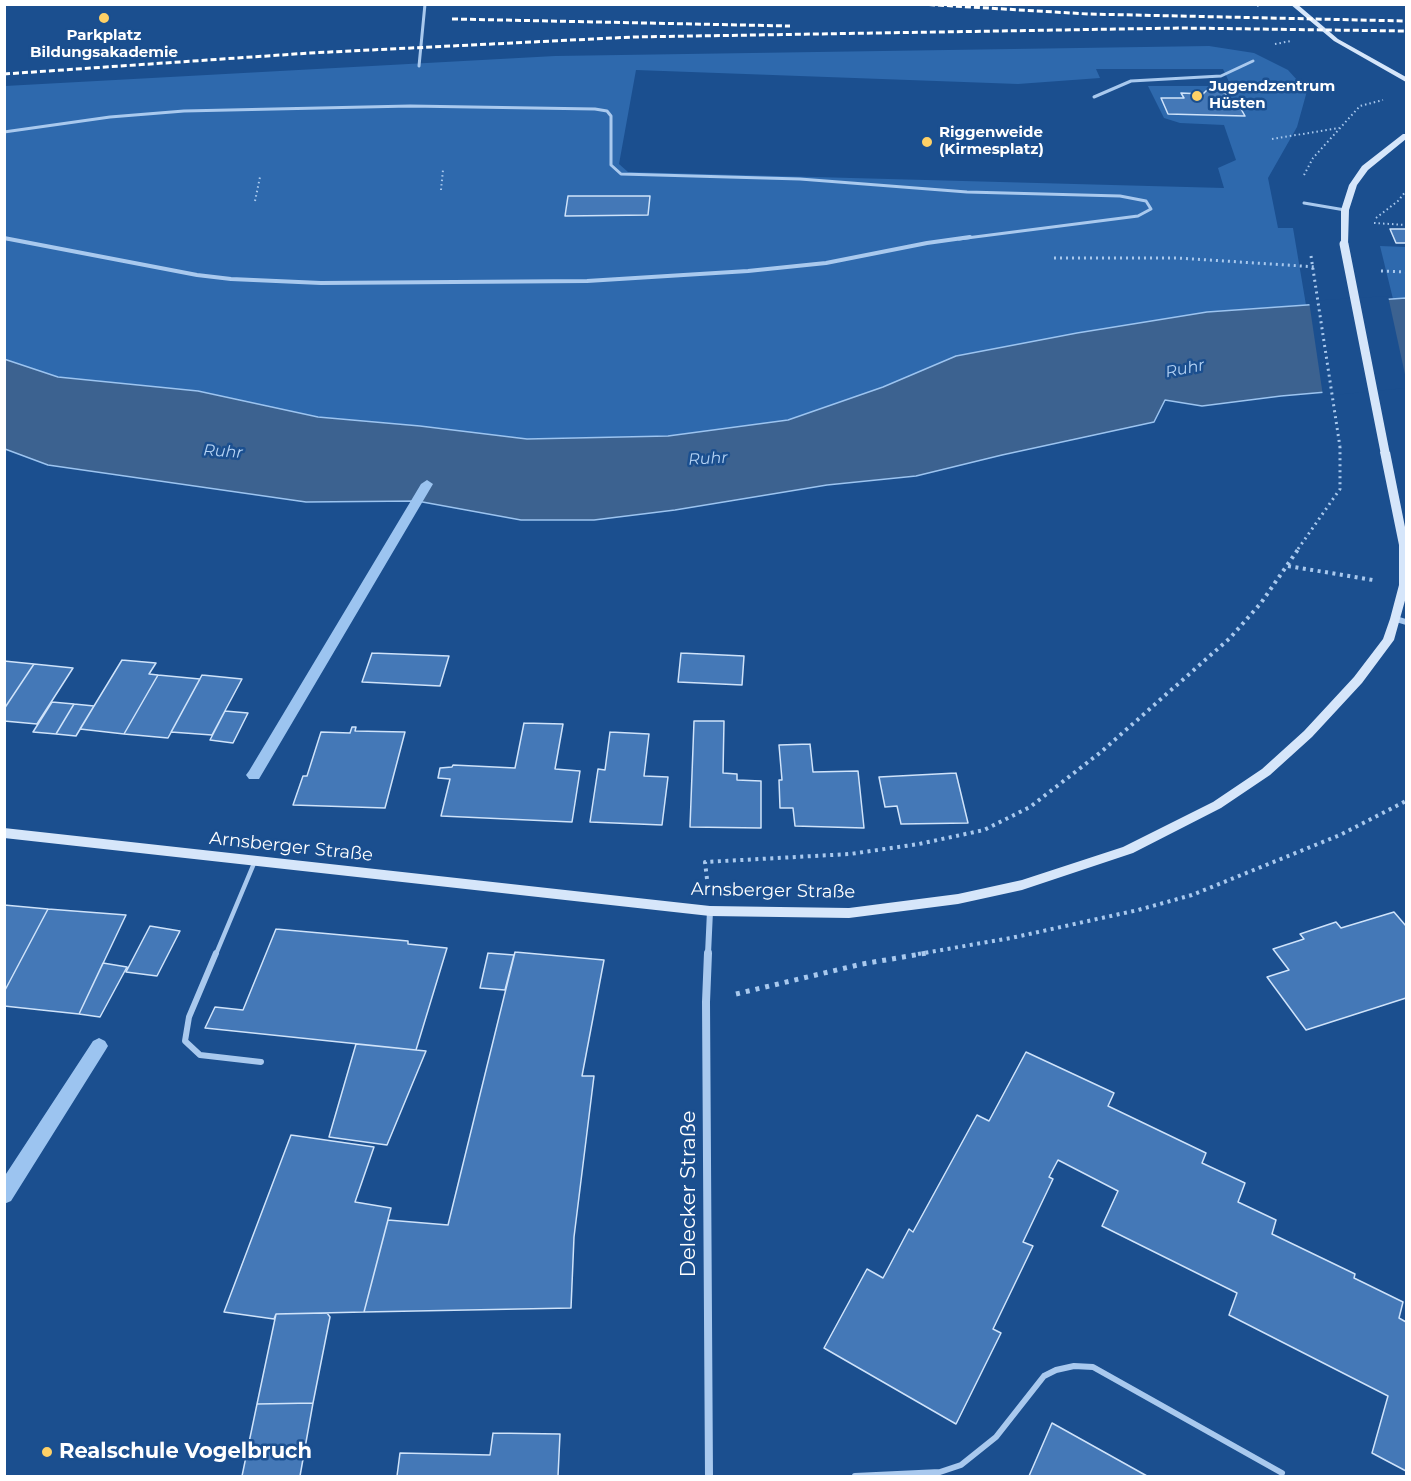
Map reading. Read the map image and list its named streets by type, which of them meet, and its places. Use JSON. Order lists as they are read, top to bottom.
{
  "streets": {
    "street": ["Arnsberger Straße", "Delecker Straße"]
  },
  "crossings": [
    ["Arnsberger Straße", "Delecker Straße"]
  ],
  "water": ["Ruhr"],
  "places": [
    "Parkplatz Bildungsakademie",
    "Jugendzentrum Hüsten",
    "Riggenweide (Kirmesplatz)",
    "Realschule Vogelbruch"
  ]
}
